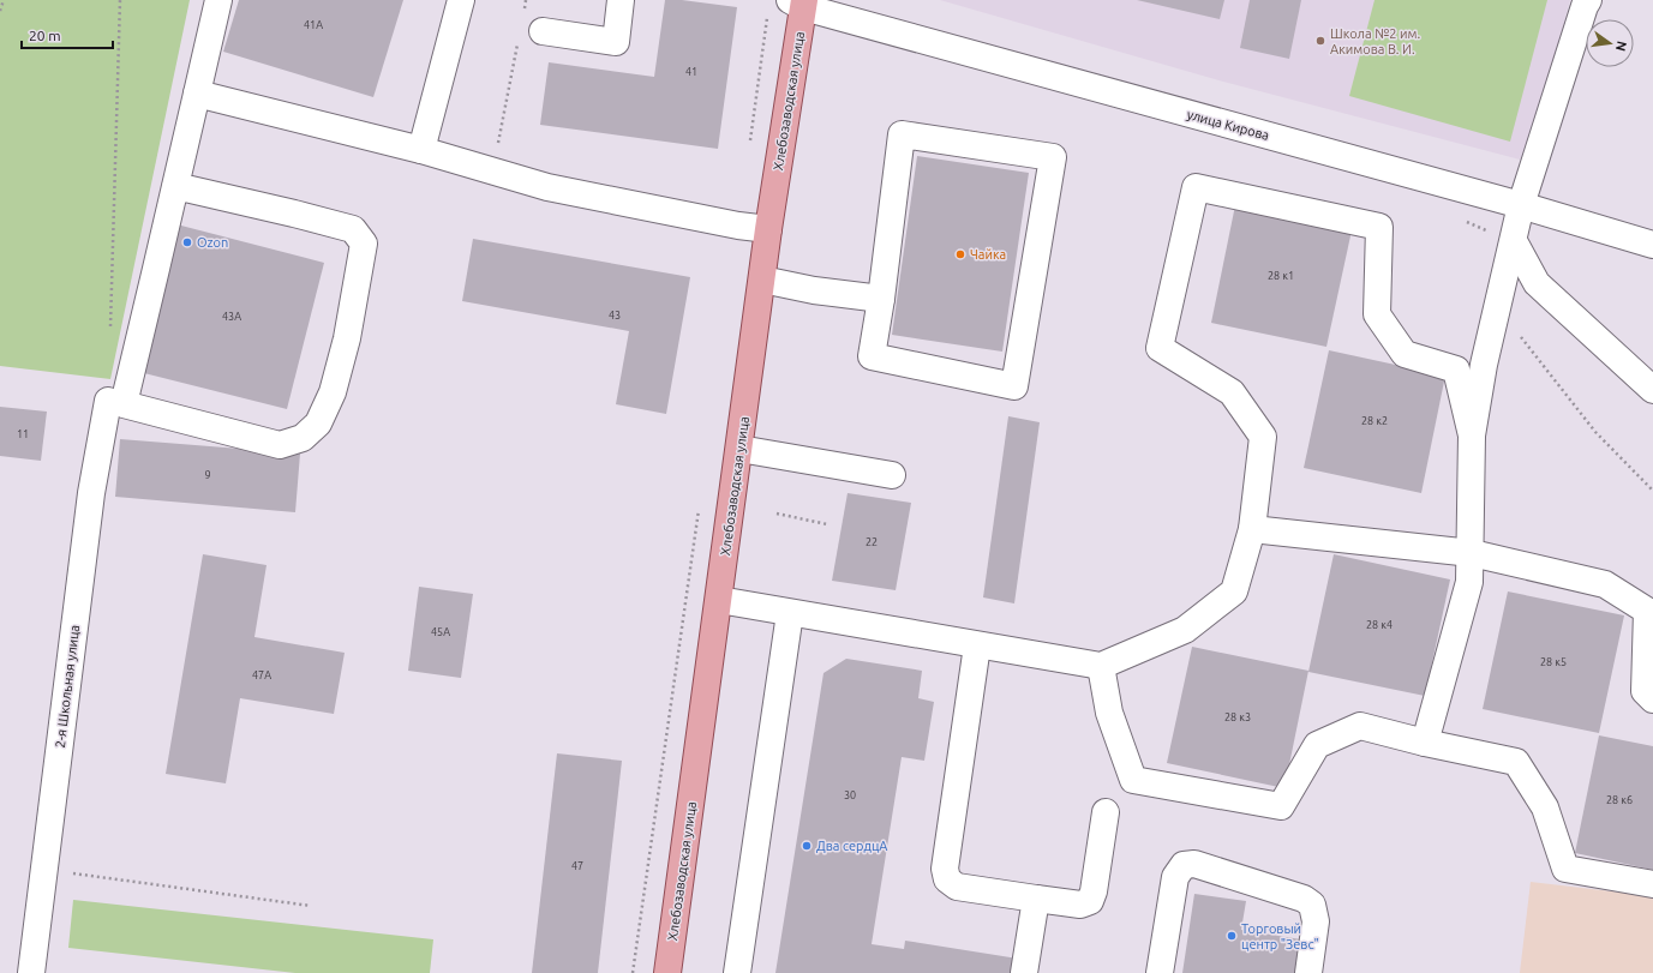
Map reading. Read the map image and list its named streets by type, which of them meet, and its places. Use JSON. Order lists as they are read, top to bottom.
{
  "streets": {
    "main road": ["Хлебозаводская улица"],
    "street": ["улица Кирова", "2-я Школьная улица"]
  },
  "crossings": [
    ["Хлебозаводская улица", "улица Кирова"]
  ],
  "places": [
    "Школа №2 им. Акимова В. И.",
    "Ozon",
    "Чайка",
    "Два сердцА",
    "Торговый центр \"Зевс\""
  ],
  "house_numbers": [
    "41А",
    "41",
    "28 к1",
    "43",
    "43А",
    "28 к2",
    "11",
    "9",
    "22",
    "28 к4",
    "45А",
    "28 к5",
    "47А",
    "28 к3",
    "30",
    "28 к6",
    "47"
  ],
  "scale_bar": "20 m",
  "north": "right"
}
